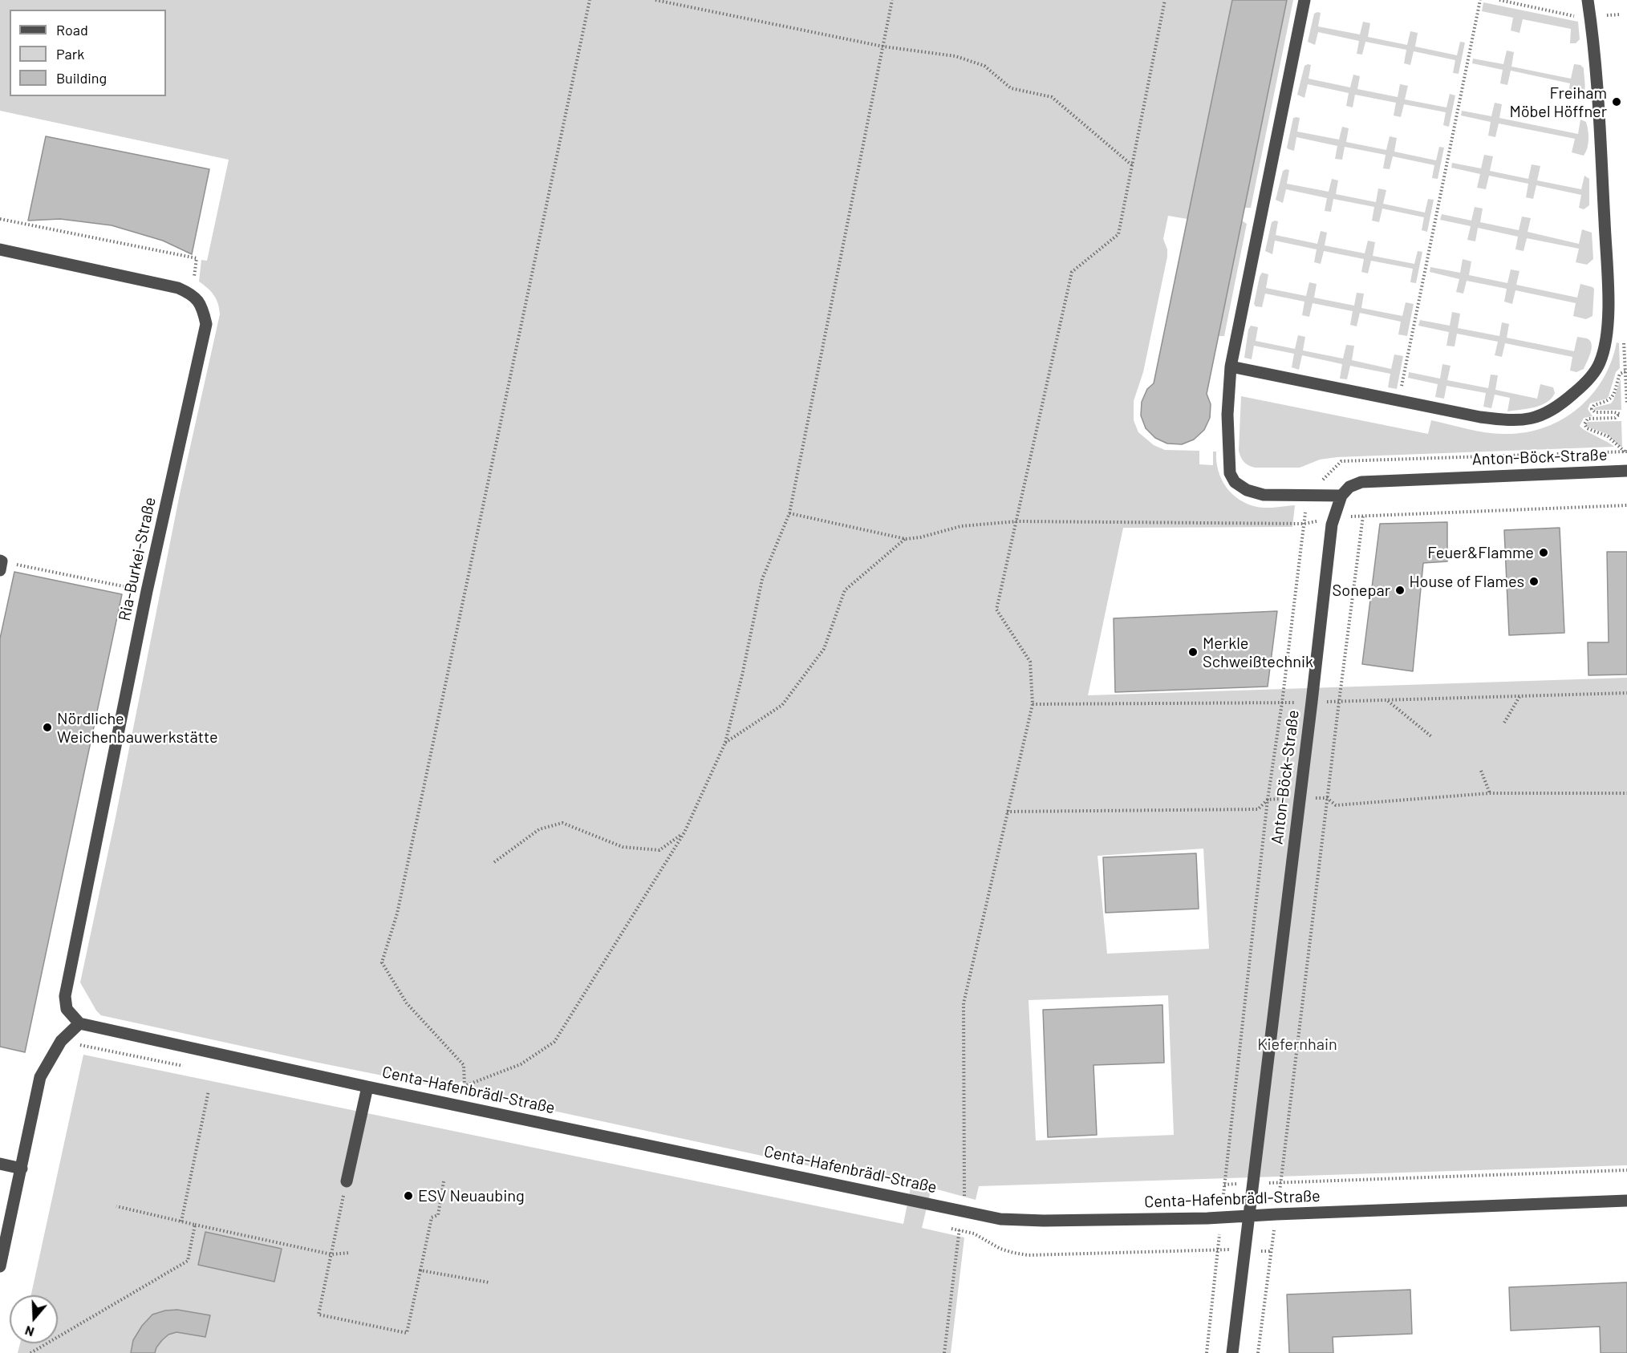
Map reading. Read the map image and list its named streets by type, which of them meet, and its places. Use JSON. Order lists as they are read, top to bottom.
{
  "streets": {
    "street": ["Anton-Böck-Straße", "Ria-Burkei-Straße", "Centa-Hafenbrädl-Straße"]
  },
  "crossings": [
    ["Anton-Böck-Straße", "Centa-Hafenbrädl-Straße"],
    ["Ria-Burkei-Straße", "Centa-Hafenbrädl-Straße"]
  ],
  "parks": ["Kiefernhain"],
  "places": [
    "Freiham Möbel Höffner",
    "Feuer&Flamme",
    "House of Flames",
    "Sonepar",
    "Merkle Schweißtechnik",
    "Nördliche Weichenbauwerkstätte",
    "ESV Neuaubing"
  ],
  "legend": ["Road", "Park", "Building"],
  "north": "bottom"
}
